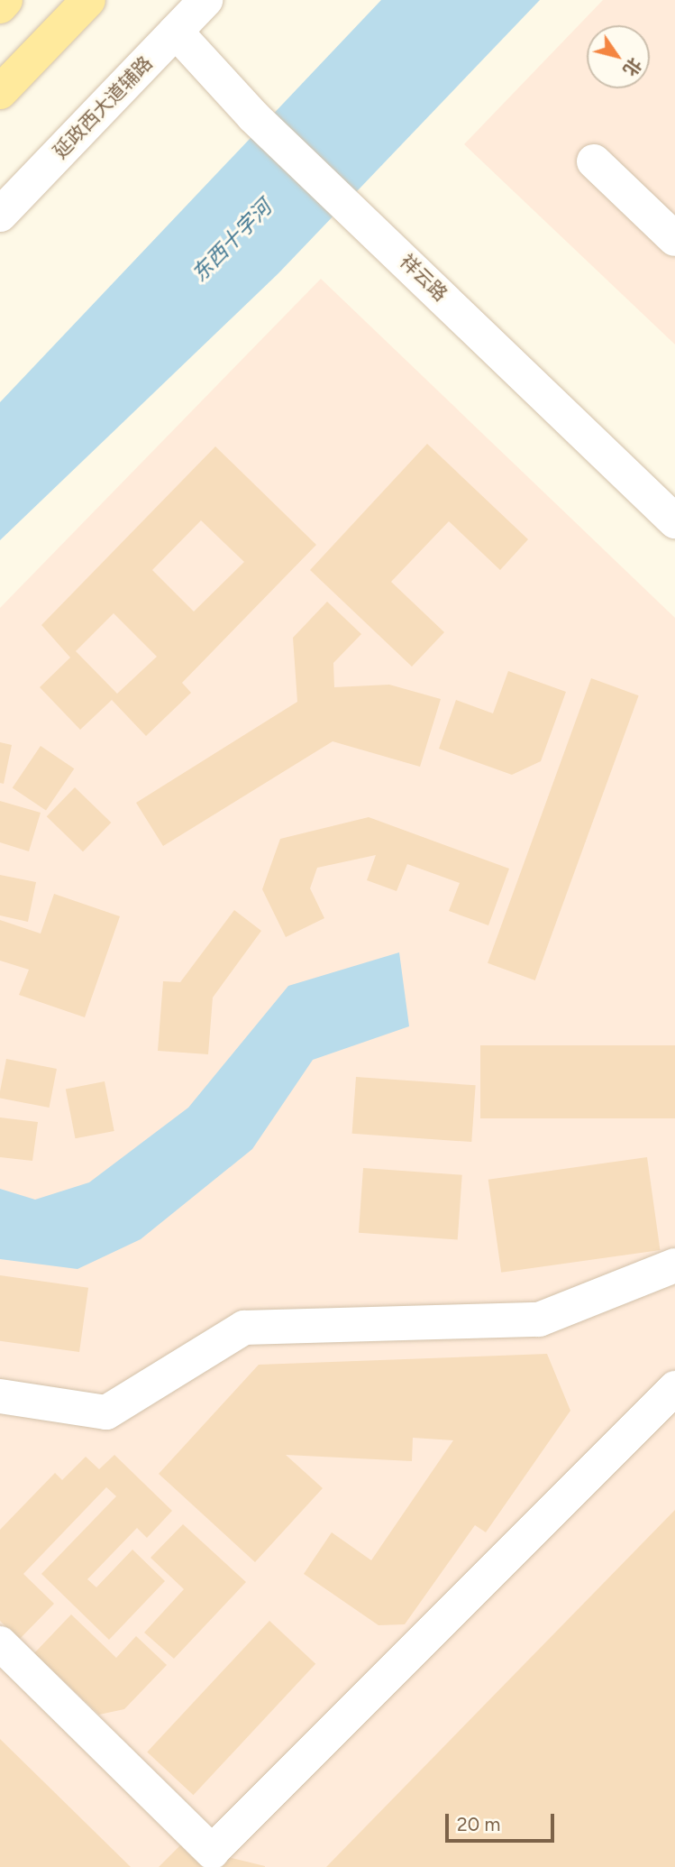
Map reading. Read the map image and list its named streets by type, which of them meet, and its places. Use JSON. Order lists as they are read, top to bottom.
{
  "streets": {
    "street": ["延政西大道辅路", "祥云路"]
  },
  "crossings": [
    ["延政西大道辅路", "祥云路"]
  ],
  "water": ["东西十字河"],
  "scale_bar": "20 m",
  "north": "bottom right"
}
